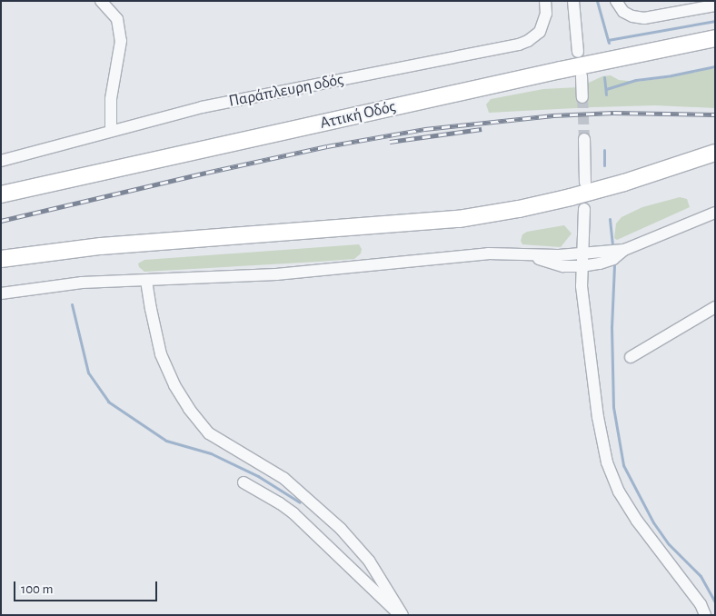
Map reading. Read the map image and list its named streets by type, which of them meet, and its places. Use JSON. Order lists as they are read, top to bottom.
{
  "streets": {
    "highway": ["Αττική Οδός"],
    "street": ["Παράπλευρη οδός"]
  },
  "scale_bar": "100 m"
}
